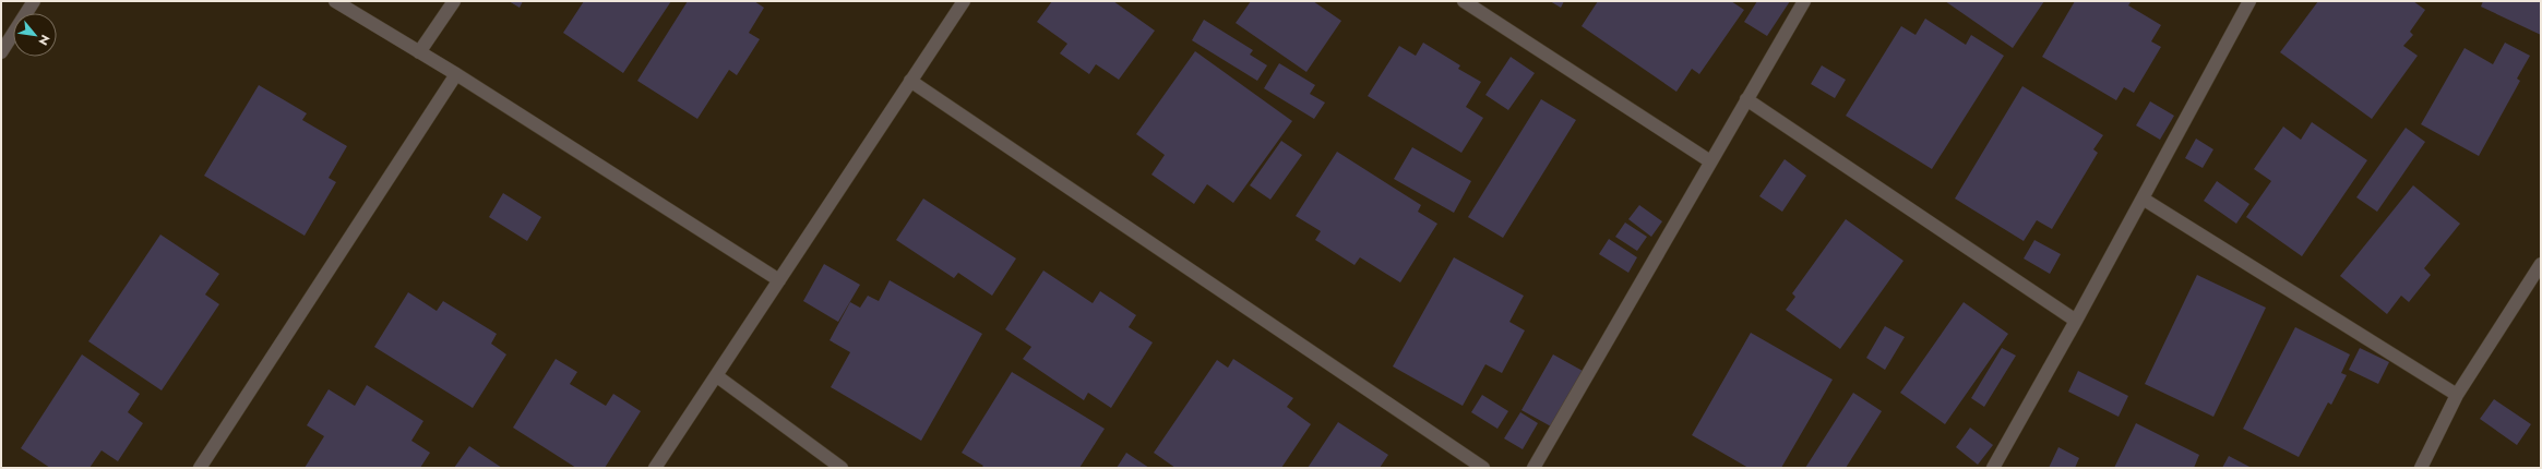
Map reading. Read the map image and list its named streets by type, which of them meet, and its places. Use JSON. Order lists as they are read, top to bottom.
{
  "north": "bottom right"
}
